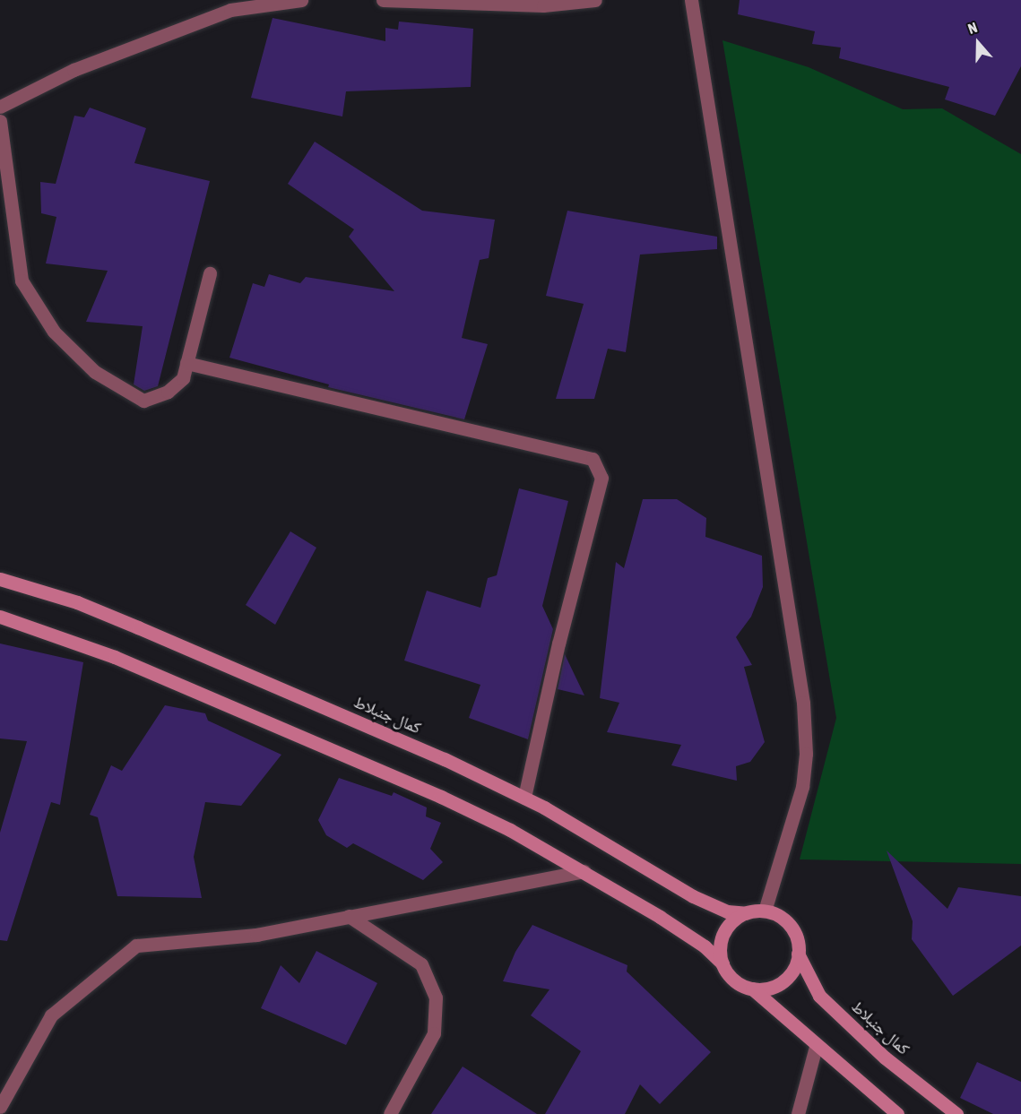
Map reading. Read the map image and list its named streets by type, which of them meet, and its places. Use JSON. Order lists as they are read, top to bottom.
{
  "streets": {
    "main road": ["كمال جنبلاط"]
  },
  "north": "top"
}
